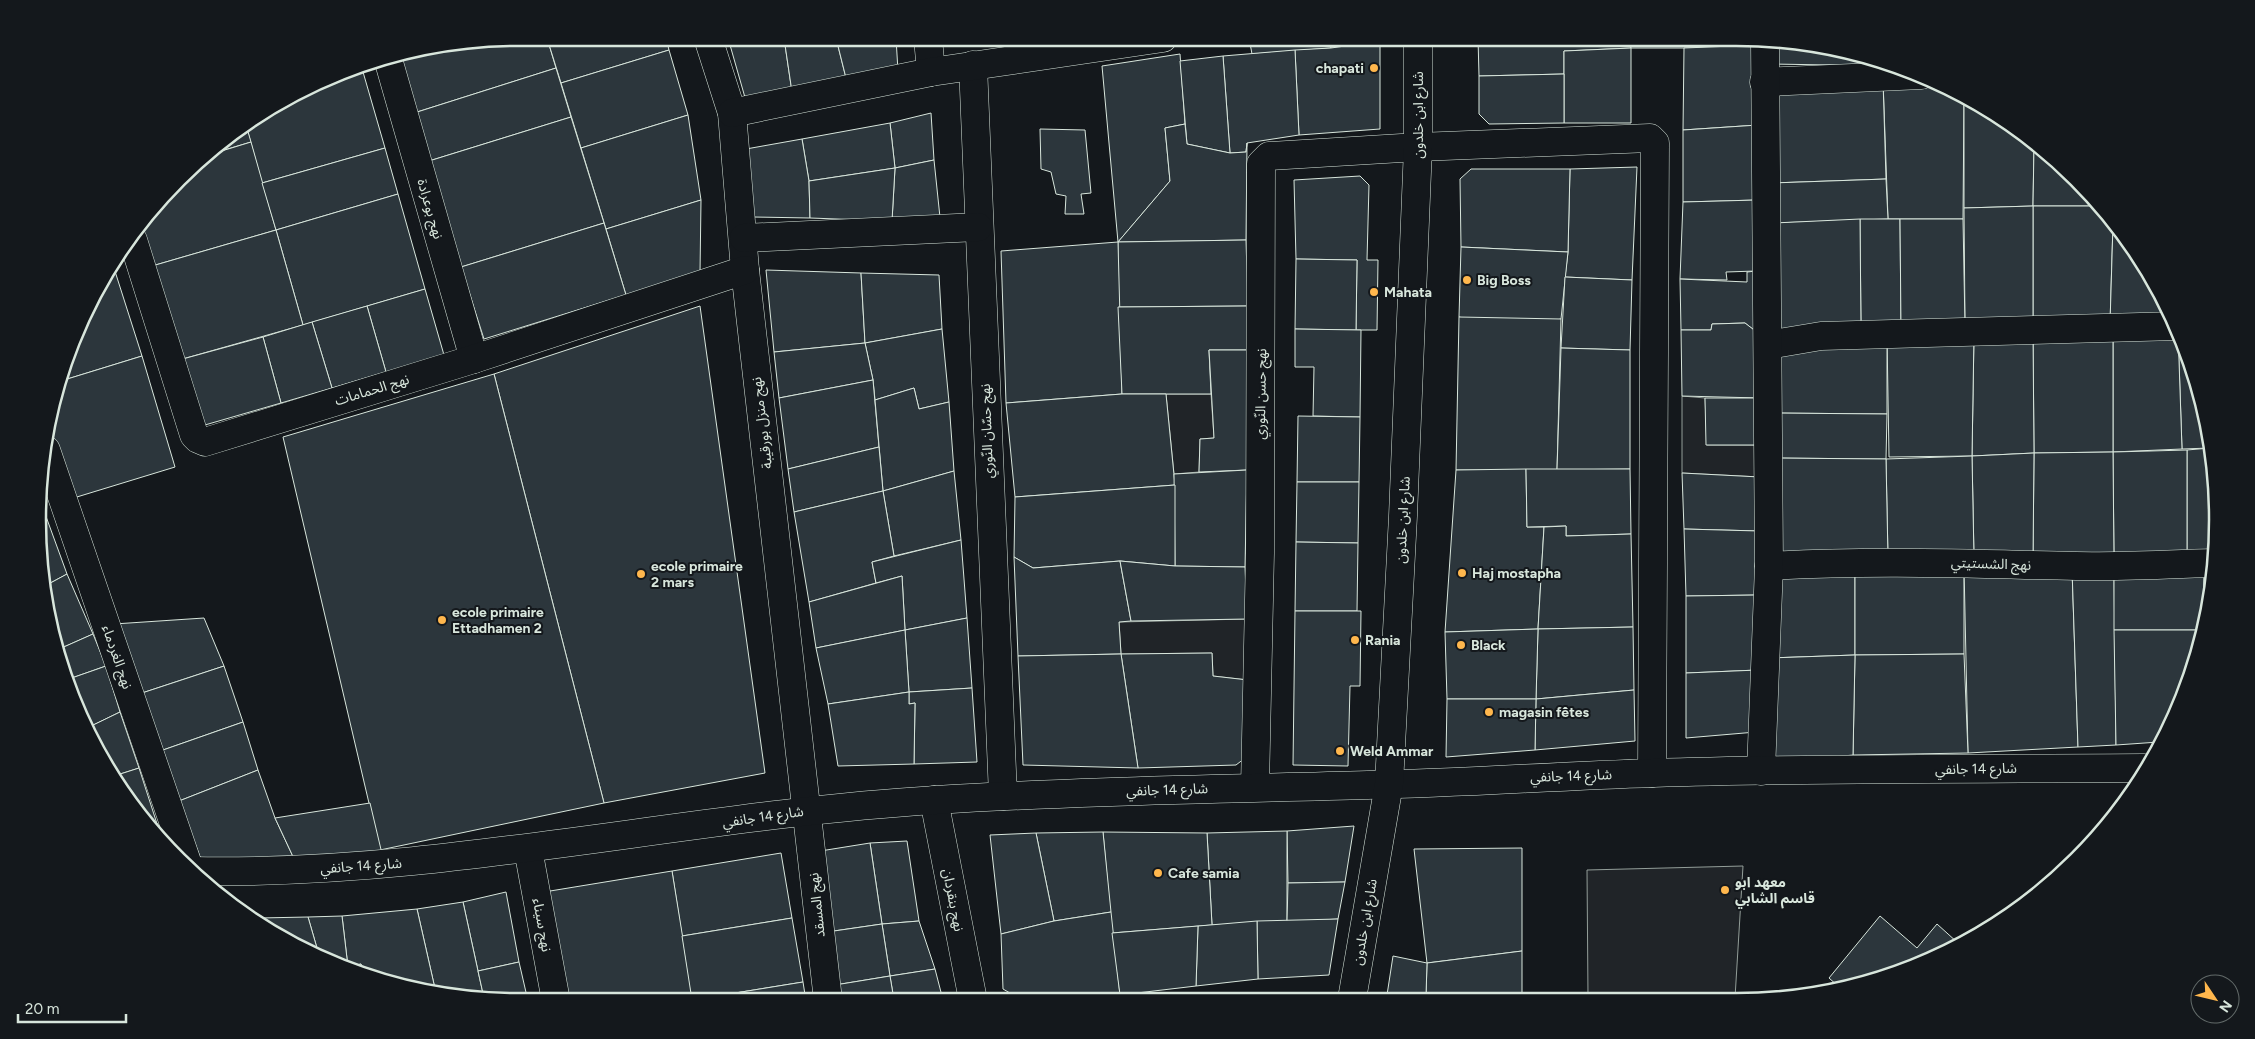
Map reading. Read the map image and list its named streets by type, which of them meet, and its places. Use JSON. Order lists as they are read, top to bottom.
{
  "streets": {
    "street": [
      "شارع ابن خلدون",
      "نهج بوعرادة",
      "نهج الحمامات",
      "نهج حسن النّوري",
      "نهج منزل بورقيبة",
      "نهج حسّان النّوري",
      "نهج الشستيتي",
      "نهج الغردماء",
      "شارع 14 جانفي",
      "نهج بنقردان",
      "نهج المسقد",
      "نهج سيناء"
    ]
  },
  "crossings": [
    ["شارع ابن خلدون", "نهج حسن النّوري"],
    ["شارع ابن خلدون", "شارع 14 جانفي"],
    ["نهج بوعرادة", "نهج الحمامات"],
    ["نهج الحمامات", "نهج منزل بورقيبة"],
    ["نهج حسن النّوري", "شارع 14 جانفي"],
    ["نهج منزل بورقيبة", "شارع 14 جانفي"],
    ["نهج منزل بورقيبة", "نهج المسقد"],
    ["نهج حسّان النّوري", "شارع 14 جانفي"],
    ["شارع 14 جانفي", "نهج بنقردان"],
    ["شارع 14 جانفي", "نهج المسقد"],
    ["شارع 14 جانفي", "نهج سيناء"]
  ],
  "places": [
    "chapati",
    "Big Boss",
    "Mahata",
    "Haj mostapha",
    "ecole primaire 2 mars",
    "ecole primaire Ettadhamen 2",
    "Rania",
    "Black",
    "magasin fêtes",
    "Weld Ammar",
    "Cafe samia",
    "معهد ابو قاسم الشابي"
  ],
  "scale_bar": "20 m",
  "north": "bottom right"
}
